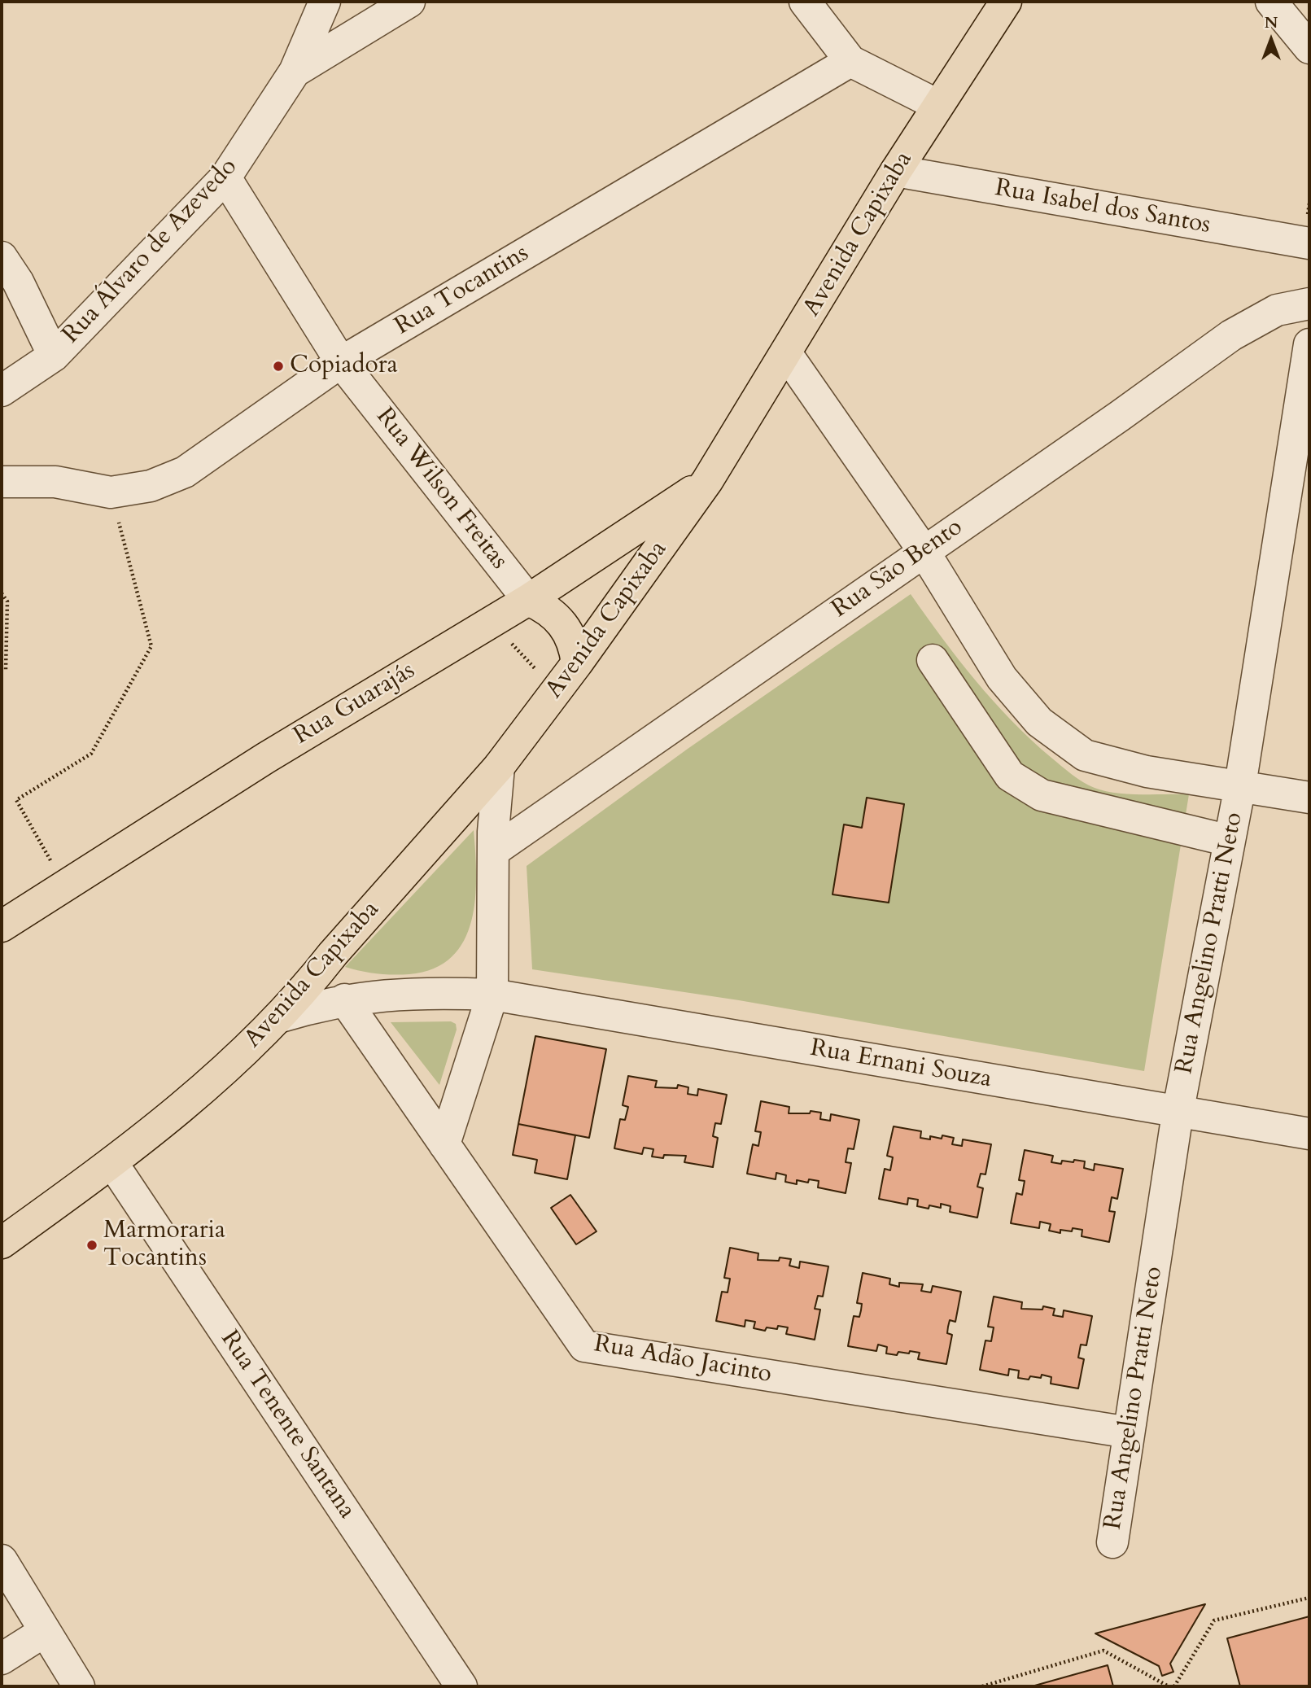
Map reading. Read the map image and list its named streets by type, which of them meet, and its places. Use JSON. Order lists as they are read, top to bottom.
{
  "streets": {
    "main road": ["Avenida Capixaba", "Rua Guarajás"],
    "street": [
      "Rua Isabel dos Santos",
      "Rua Álvaro de Azevedo",
      "Rua Tocantins",
      "Rua Wilson Freitas",
      "Rua São Bento",
      "Rua Angelino Pratti Neto",
      "Rua Ernani Souza",
      "Rua Adão Jacinto",
      "Rua Tenente Santana"
    ]
  },
  "crossings": [
    ["Rua Isabel dos Santos", "Avenida Capixaba"],
    ["Avenida Capixaba", "Rua Guarajás"],
    ["Avenida Capixaba", "Rua Ernani Souza"],
    ["Avenida Capixaba", "Rua Tenente Santana"],
    ["Rua Álvaro de Azevedo", "Rua Wilson Freitas"],
    ["Rua Tocantins", "Rua Wilson Freitas"],
    ["Rua Wilson Freitas", "Rua Guarajás"],
    ["Rua Angelino Pratti Neto", "Rua Ernani Souza"],
    ["Rua Angelino Pratti Neto", "Rua Adão Jacinto"],
    ["Rua Ernani Souza", "Rua Adão Jacinto"]
  ],
  "places": ["Copiadora", "Marmoraria Tocantins"],
  "north": "top"
}
